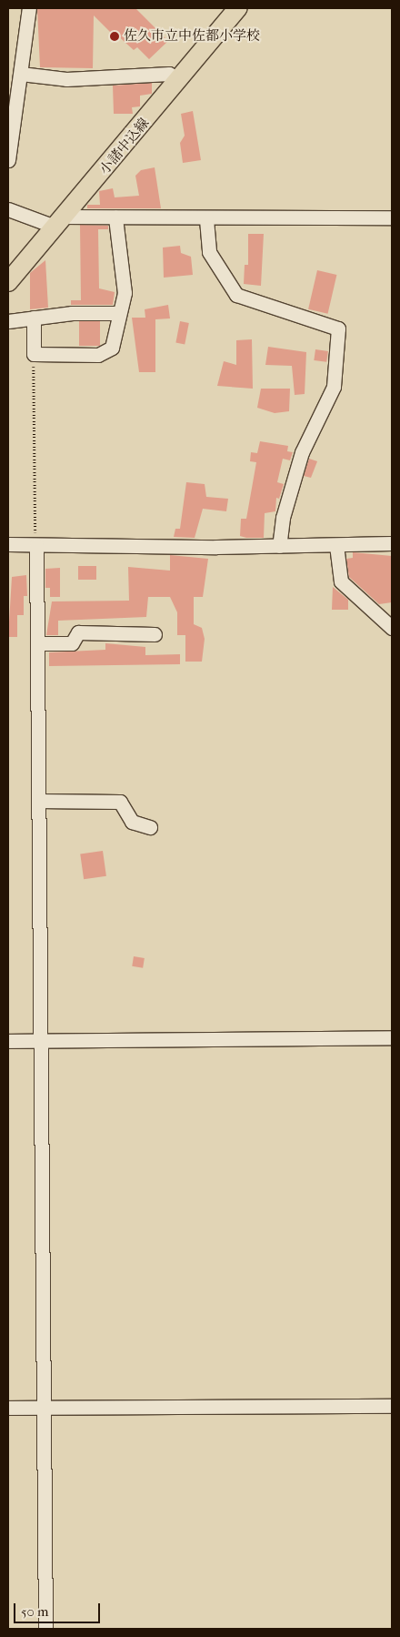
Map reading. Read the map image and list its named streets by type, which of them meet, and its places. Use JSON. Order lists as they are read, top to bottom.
{
  "streets": {
    "main road": ["小諸中込線"]
  },
  "places": ["佐久市立中佐都小学校"],
  "scale_bar": "50 m"
}
